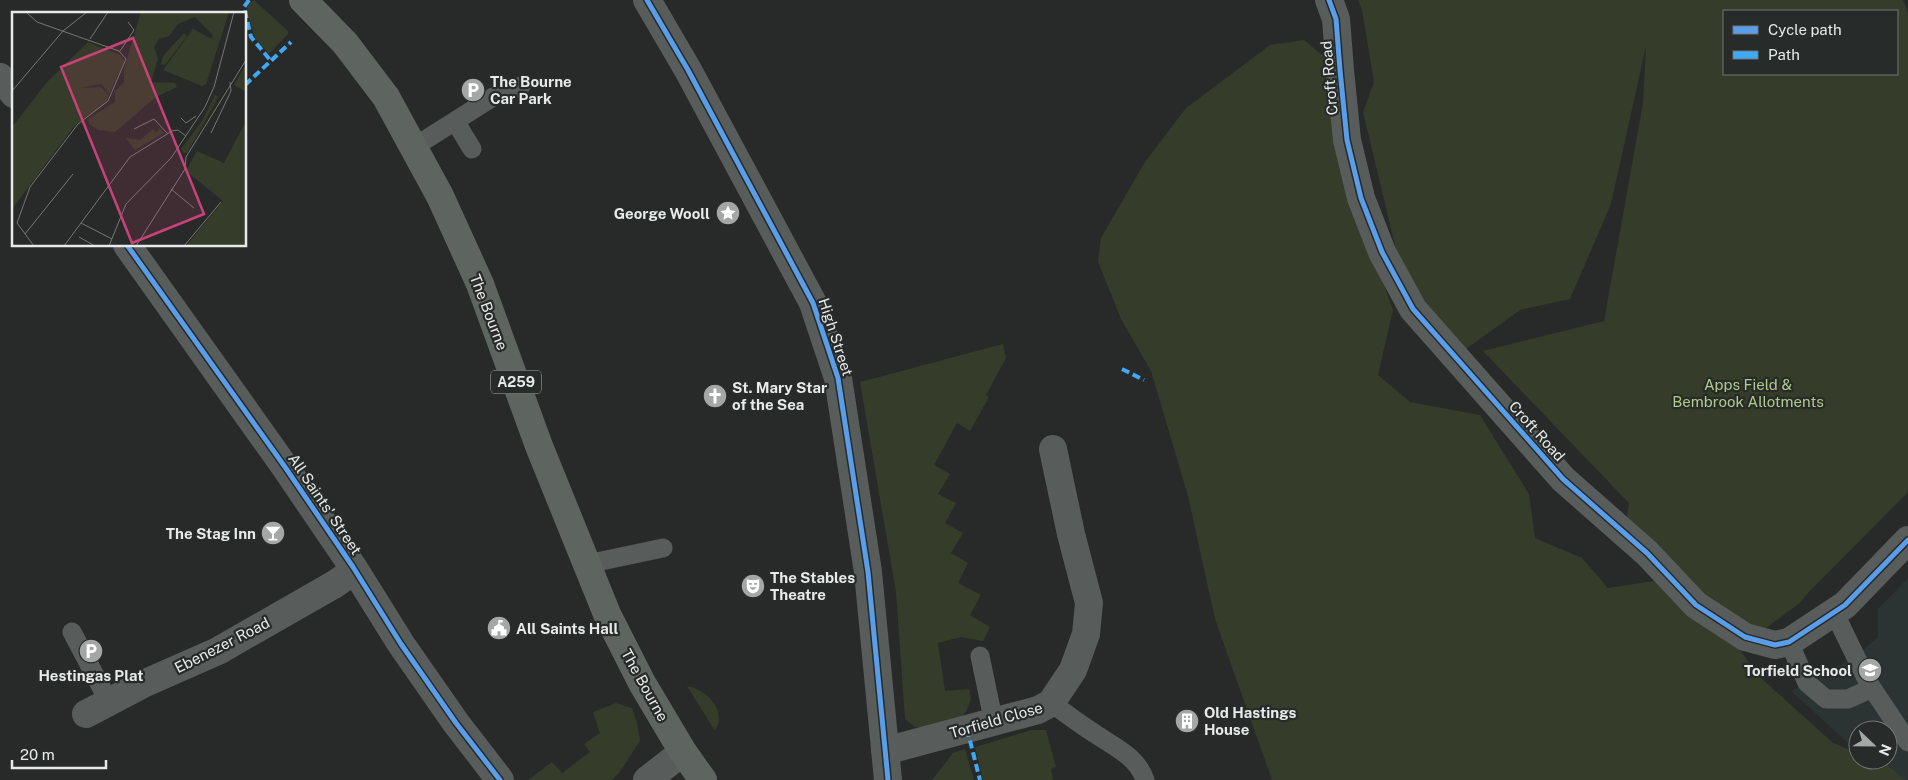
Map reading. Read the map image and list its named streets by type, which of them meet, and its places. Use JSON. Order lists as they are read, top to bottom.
{
  "streets": {
    "highway": ["The Bourne", "A259"],
    "street": [
      "Croft Road",
      "High Street",
      "All Saints' Street",
      "Ebenezer Road",
      "Torfield Close"
    ]
  },
  "crossings": [
    ["High Street", "Torfield Close"],
    ["All Saints' Street", "Ebenezer Road"]
  ],
  "parks": ["Apps Field & Bembrook Allotments"],
  "places": {
    "parking": ["The Bourne Car Park", "Hestingas Plat"],
    "place": ["George Wooll"],
    "church": ["St. Mary Star of the Sea"],
    "bar": ["The Stag Inn"],
    "theatre": ["The Stables Theatre"],
    "public building": ["All Saints Hall"],
    "school or university": ["Torfield School"],
    "building": ["Old Hastings House"]
  },
  "legend": ["Cycle path", "Path"],
  "scale_bar": "20 m",
  "north": "right"
}
